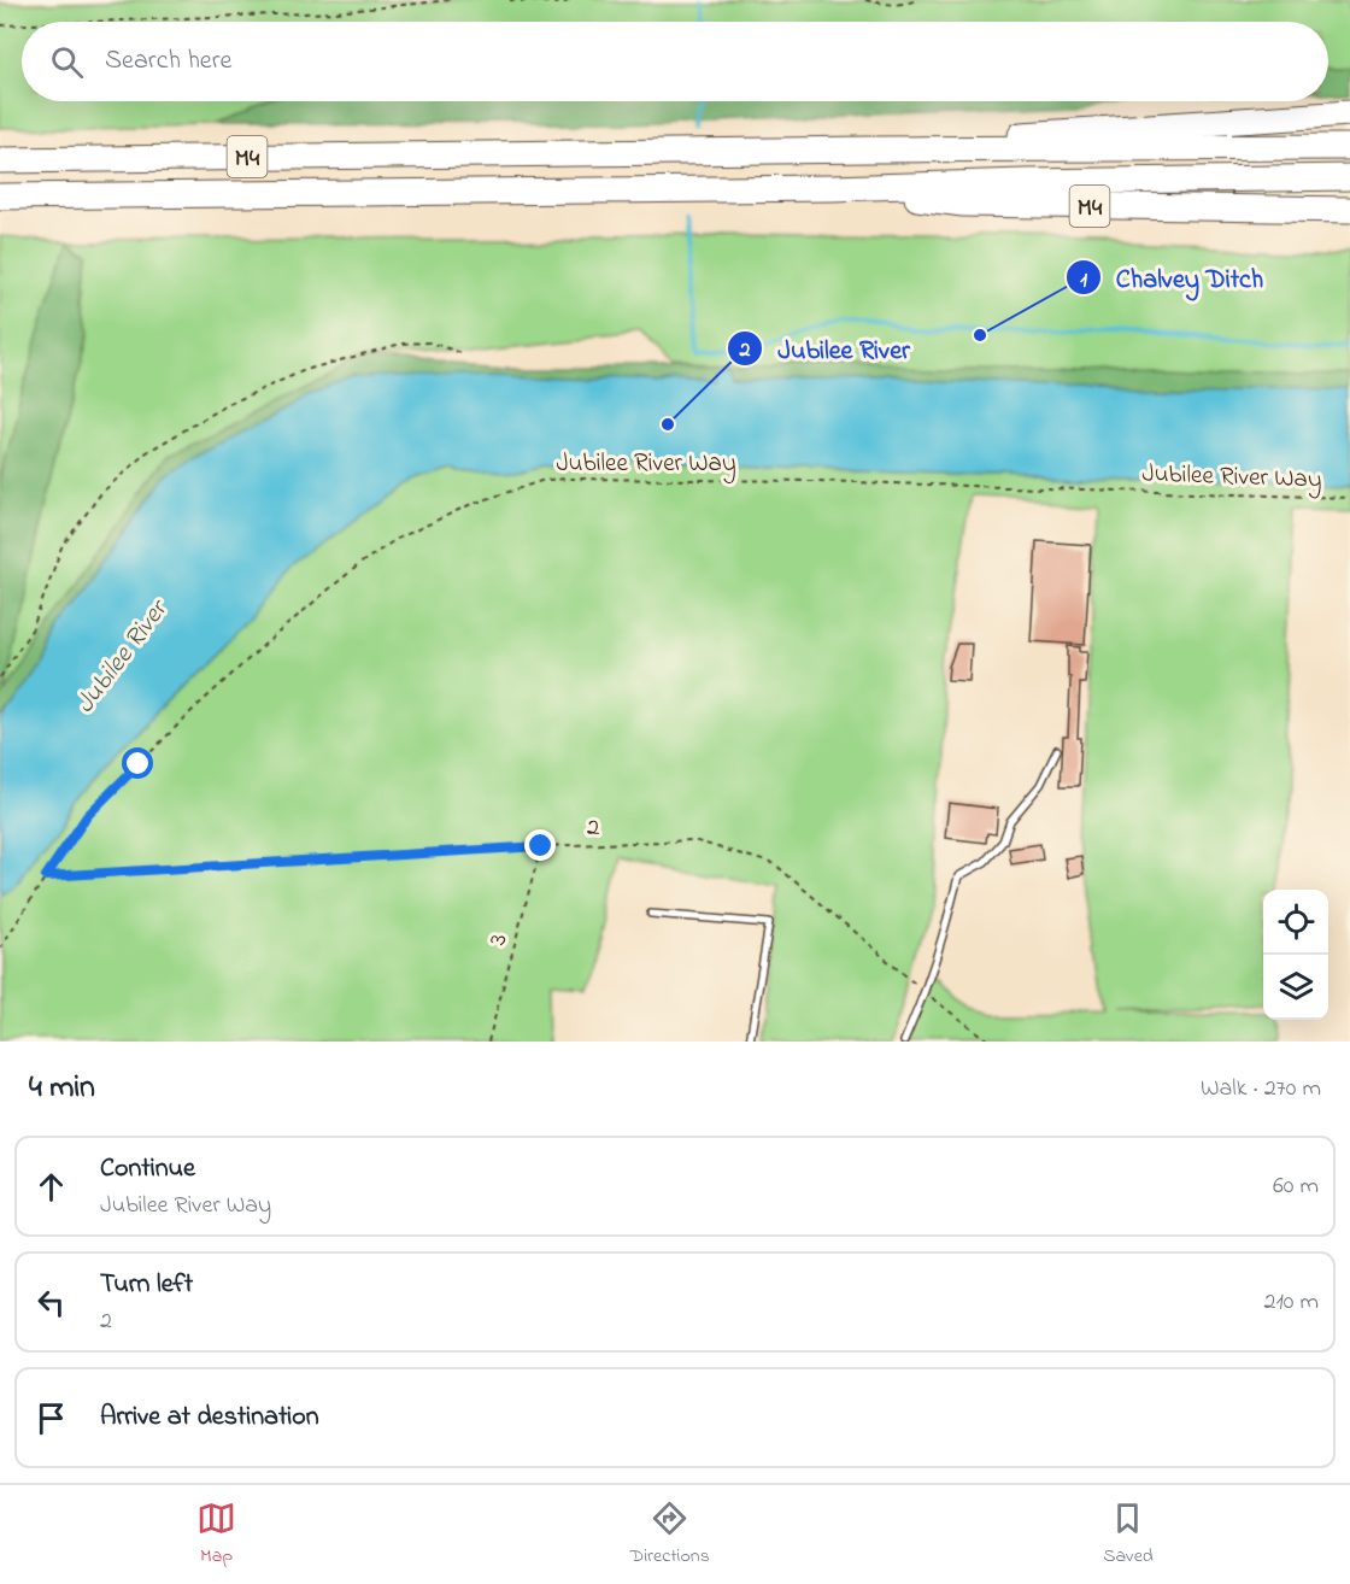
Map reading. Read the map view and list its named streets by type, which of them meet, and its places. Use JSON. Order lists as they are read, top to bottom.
{
  "streets": {
    "highway": ["M4"],
    "path": ["Jubilee River Way", "2", "3"]
  },
  "crossings": [
    ["Jubilee River Way", "2"],
    ["2", "3"]
  ],
  "water": ["Jubilee River"],
  "places": ["Chalvey Ditch", "Jubilee River"],
  "page": {
    "search": "Search here",
    "heading": ["4 min", "Walk · 270 m"],
    "list": [
      ["Continue", "Jubilee River Way", "60 m"],
      ["Turn left", "2", "210 m"],
      "Arrive at destination"
    ],
    "nav": ["Map", "Directions", "Saved"]
  }
}
